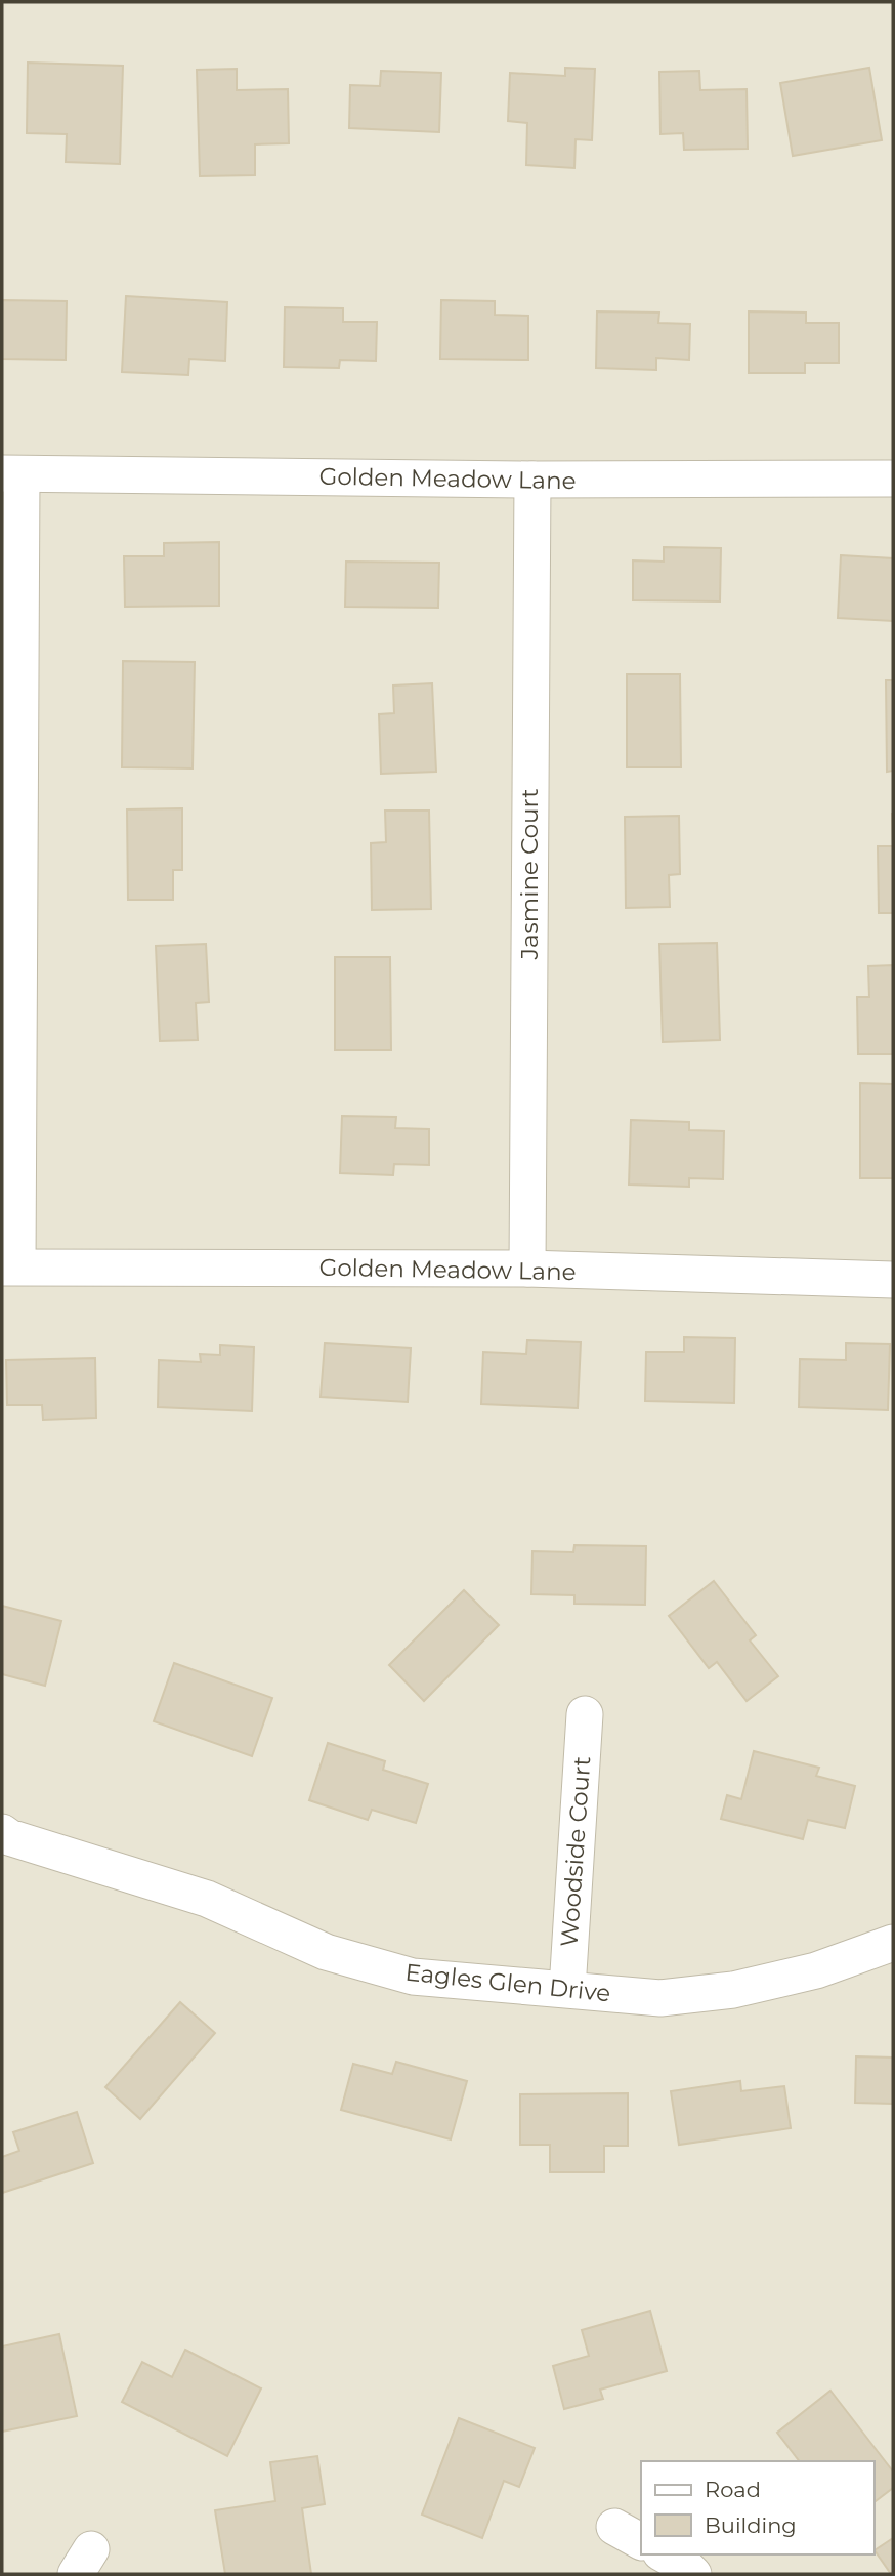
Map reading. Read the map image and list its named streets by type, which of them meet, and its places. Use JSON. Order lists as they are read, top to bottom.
{
  "streets": {
    "street": [
      "Golden Meadow Lane",
      "Jasmine Court",
      "Woodside Court",
      "Eagles Glen Drive"
    ]
  },
  "crossings": [
    ["Golden Meadow Lane", "Jasmine Court"],
    ["Woodside Court", "Eagles Glen Drive"]
  ],
  "legend": ["Road", "Building"]
}
